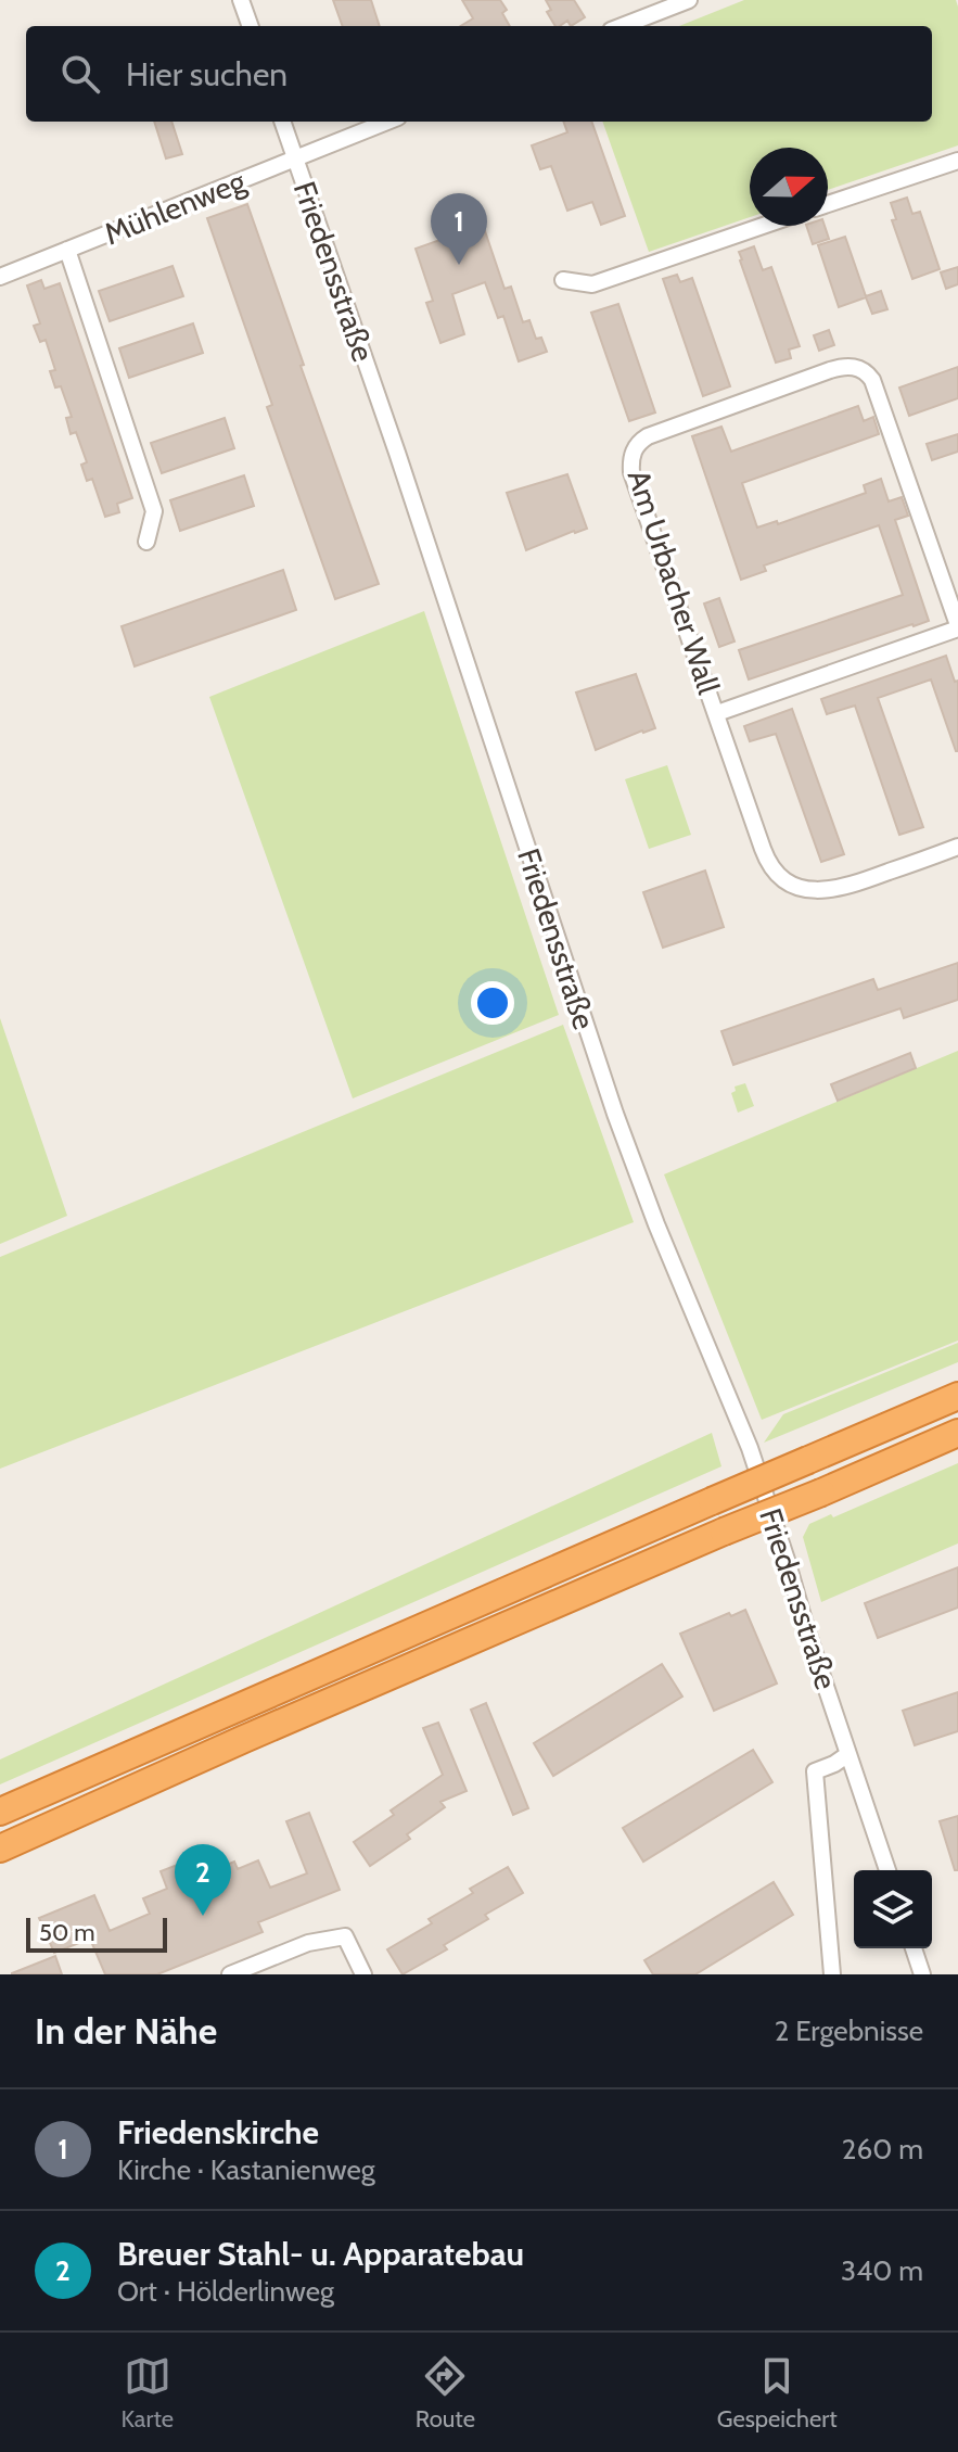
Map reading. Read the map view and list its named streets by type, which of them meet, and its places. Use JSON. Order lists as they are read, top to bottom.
{
  "streets": {
    "street": ["Mühlenweg", "Friedensstraße", "Am Urbacher Wall"]
  },
  "crossings": [
    ["Mühlenweg", "Friedensstraße"]
  ],
  "scale_bar": "50 m",
  "north": "right",
  "page": {
    "search": "Hier suchen",
    "pins": ["1", "2"],
    "scale": "50 m",
    "heading": ["In der Nähe", "2 Ergebnisse"],
    "list": [
      {
        "mark": "1",
        "name": "Friedenskirche",
        "note": "Kirche · Kastanienweg",
        "value": "260 m"
      },
      {
        "mark": "2",
        "name": "Breuer Stahl- u. Apparatebau",
        "note": "Ort · Hölderlinweg",
        "value": "340 m"
      }
    ],
    "nav": ["Karte", "Route", "Gespeichert"]
  }
}
